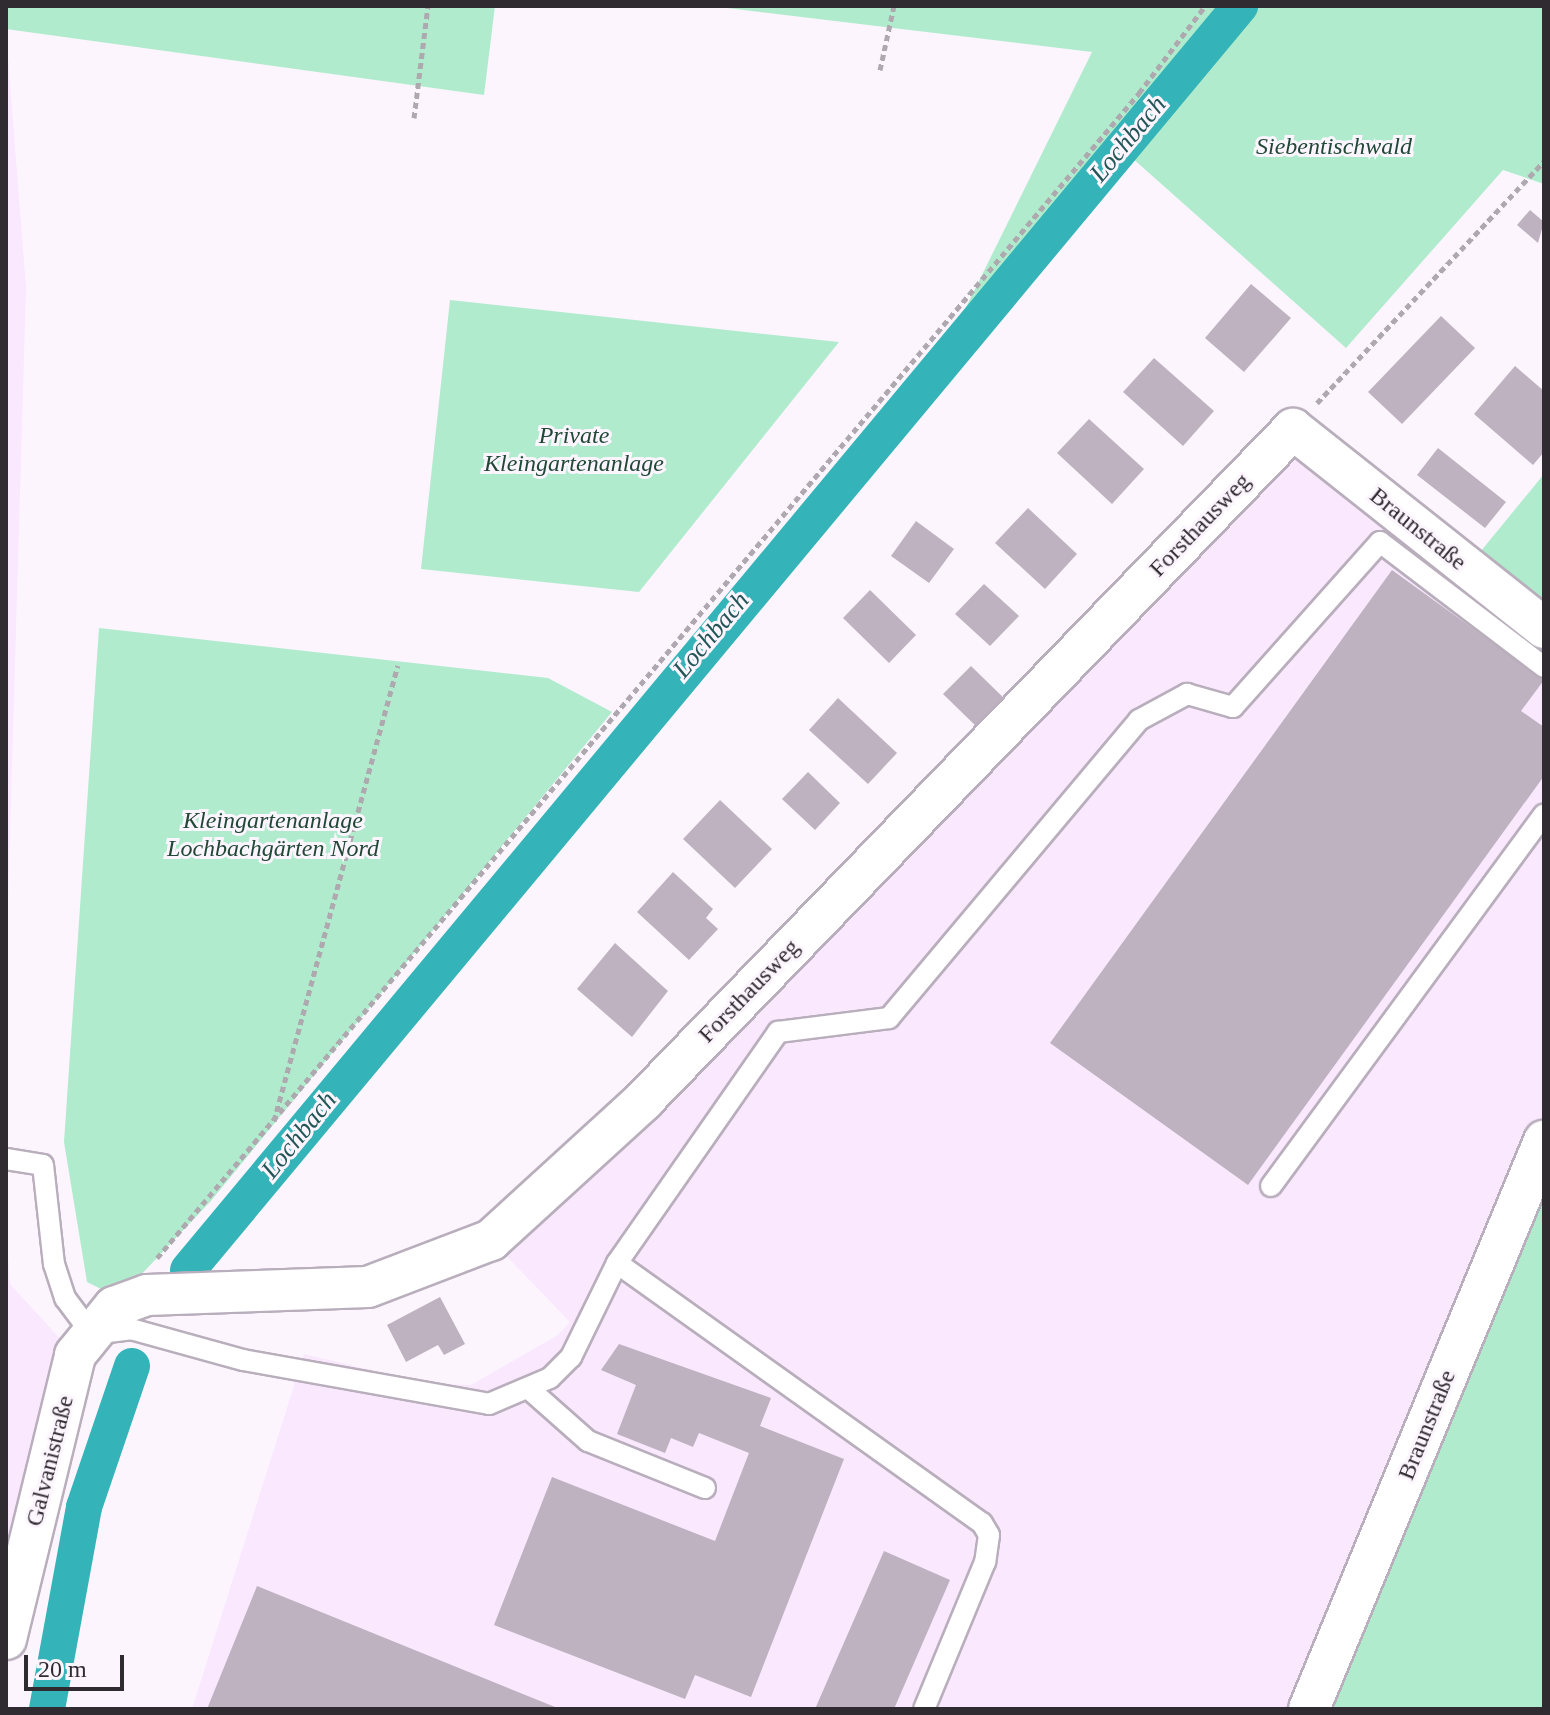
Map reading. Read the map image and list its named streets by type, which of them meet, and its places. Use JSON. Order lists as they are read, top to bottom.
{
  "streets": {
    "street": ["Forsthausweg", "Braunstraße", "Galvanistraße"]
  },
  "crossings": [
    ["Forsthausweg", "Braunstraße"],
    ["Forsthausweg", "Galvanistraße"]
  ],
  "water": ["Lochbach"],
  "parks": ["Siebentischwald", "Private Kleingartenanlage", "Kleingartenanlage Lochbachgärten Nord"],
  "scale_bar": "20 m"
}
